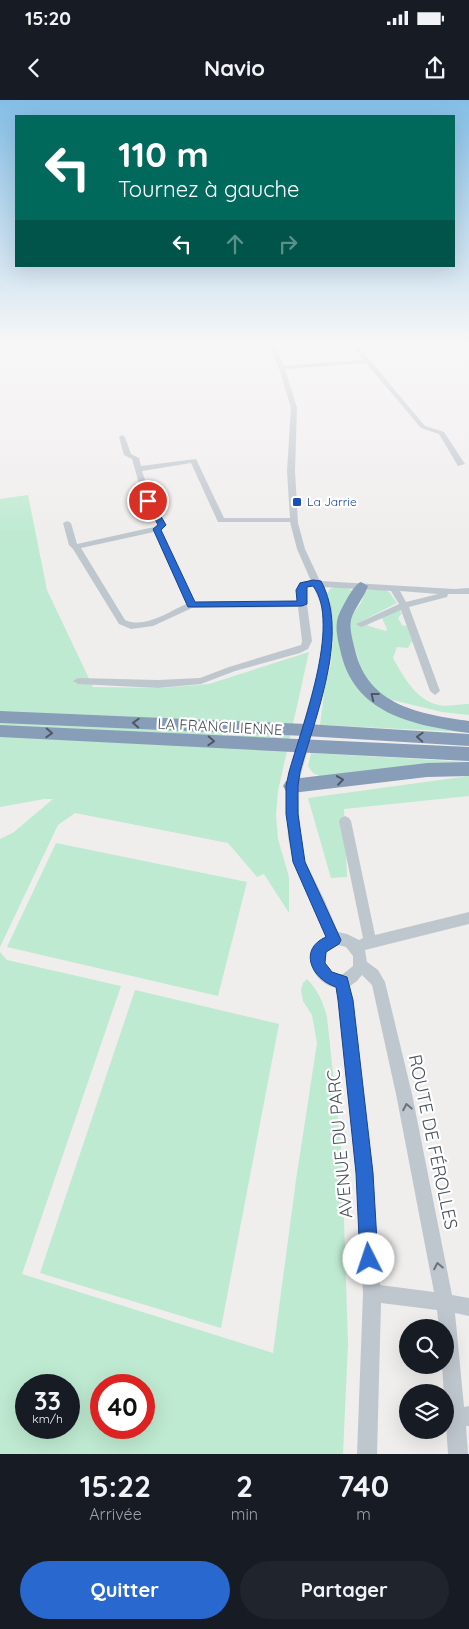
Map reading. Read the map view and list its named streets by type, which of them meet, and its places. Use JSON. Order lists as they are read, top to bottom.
{
  "streets": {
    "highway": ["LA FRANCILIENNE"],
    "street": ["ROUTE DE FÉROLLES", "AVENUE DU PARC"]
  },
  "crossings": [
    ["ROUTE DE FÉROLLES", "AVENUE DU PARC"]
  ],
  "one_way": ["ROUTE DE FÉROLLES"],
  "places": {
    "transit": ["La Jarrie"]
  },
  "page": {
    "status": "15:20",
    "header": "Navio",
    "turn": ["110 m", "Tournez à gauche"],
    "speed": "33 km/h",
    "limit": "40",
    "eta": [
      "15:22",
      "Arrivée",
      "2",
      "min",
      "740",
      "m"
    ],
    "buttons": ["Quitter", "Partager"]
  }
}
